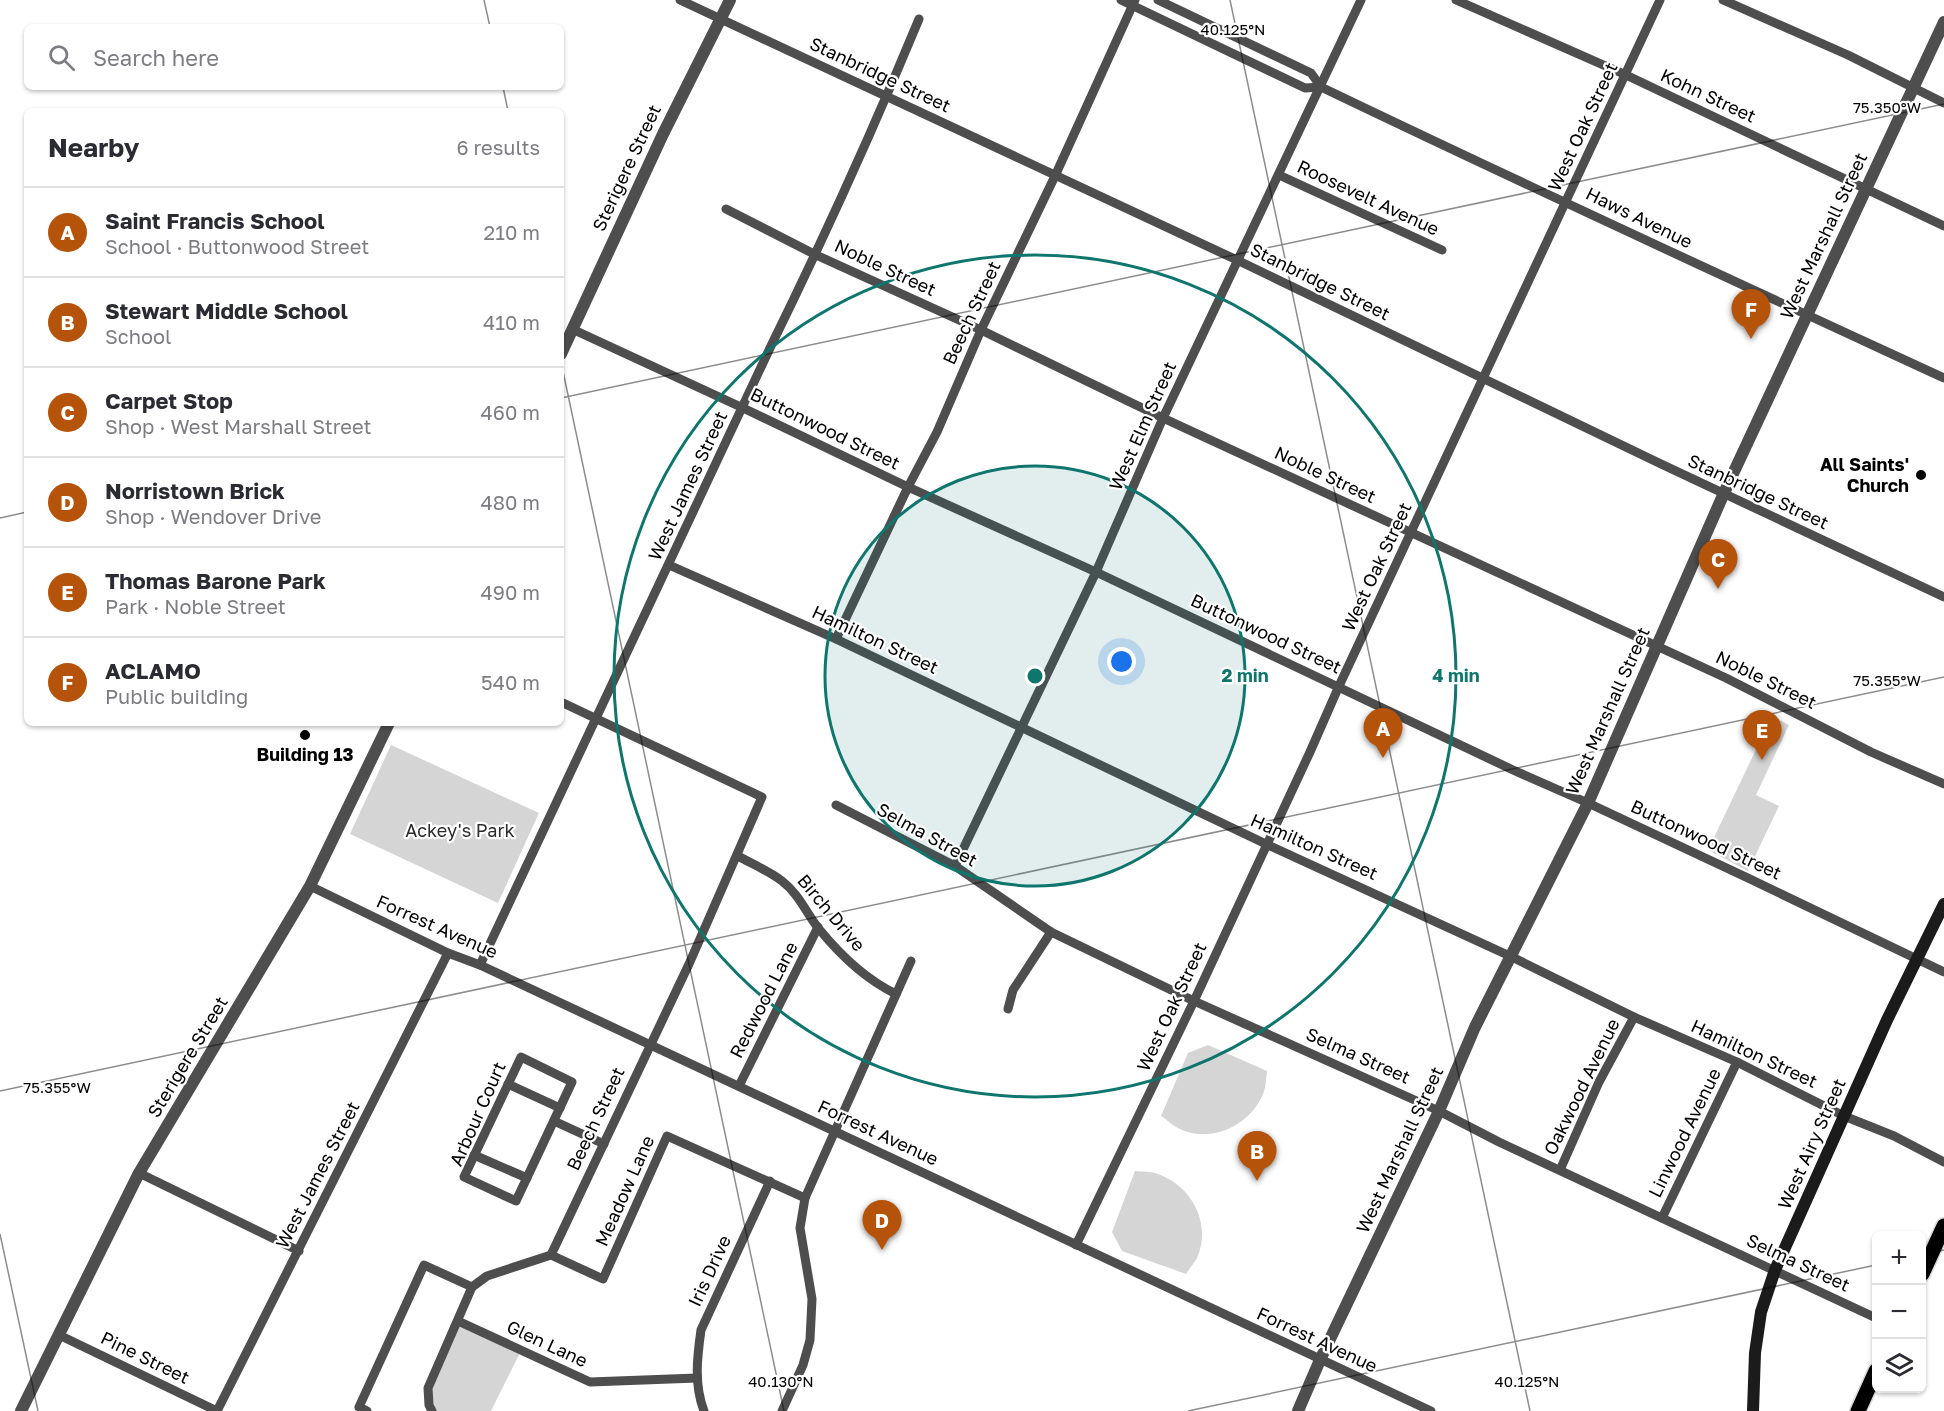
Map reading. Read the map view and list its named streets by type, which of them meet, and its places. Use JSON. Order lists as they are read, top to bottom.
{
  "streets": {
    "main road": ["West Airy Street"],
    "street": [
      "Stanbridge Street",
      "Kohn Street",
      "West Oak Street",
      "Sterigere Street",
      "Roosevelt Avenue",
      "Haws Avenue",
      "West Marshall Street",
      "Noble Street",
      "Beech Street",
      "West Elm Street",
      "Buttonwood Street",
      "West James Street",
      "Hamilton Street",
      "Selma Street",
      "Birch Drive",
      "Forrest Avenue",
      "Redwood Lane",
      "Oakwood Avenue",
      "Arbour Court",
      "Linwood Avenue",
      "Meadow Lane",
      "Iris Drive",
      "Glen Lane",
      "Pine Street"
    ]
  },
  "crossings": [
    ["Stanbridge Street", "West Oak Street"],
    ["Stanbridge Street", "Sterigere Street"],
    ["Stanbridge Street", "West Marshall Street"],
    ["Stanbridge Street", "Beech Street"],
    ["Stanbridge Street", "West Elm Street"],
    ["Stanbridge Street", "West James Street"],
    ["Kohn Street", "West Oak Street"],
    ["Kohn Street", "West Marshall Street"],
    ["West Oak Street", "Haws Avenue"],
    ["West Oak Street", "Noble Street"],
    ["West Oak Street", "Buttonwood Street"],
    ["West Oak Street", "Hamilton Street"],
    ["West Oak Street", "Selma Street"],
    ["West Oak Street", "Forrest Avenue"],
    ["Sterigere Street", "Buttonwood Street"],
    ["Sterigere Street", "Forrest Avenue"],
    ["Sterigere Street", "Pine Street"],
    ["Roosevelt Avenue", "West Elm Street"],
    ["Haws Avenue", "West Marshall Street"],
    ["Haws Avenue", "Beech Street"],
    ["Haws Avenue", "West Elm Street"],
    ["West Marshall Street", "Noble Street"],
    ["West Marshall Street", "Buttonwood Street"],
    ["West Marshall Street", "Hamilton Street"],
    ["West Marshall Street", "Selma Street"],
    ["West Marshall Street", "Forrest Avenue"],
    ["Noble Street", "Beech Street"],
    ["Noble Street", "West Elm Street"],
    ["Noble Street", "West James Street"],
    ["Beech Street", "Buttonwood Street"],
    ["Beech Street", "West James Street"],
    ["Beech Street", "Hamilton Street"],
    ["Beech Street", "Birch Drive"],
    ["Beech Street", "Forrest Avenue"],
    ["Beech Street", "Meadow Lane"],
    ["West Elm Street", "Buttonwood Street"],
    ["West Elm Street", "Hamilton Street"],
    ["West Elm Street", "Selma Street"],
    ["Buttonwood Street", "West James Street"],
    ["Buttonwood Street", "West Airy Street"],
    ["West James Street", "Hamilton Street"],
    ["West James Street", "Forrest Avenue"],
    ["West James Street", "Pine Street"],
    ["Hamilton Street", "Oakwood Avenue"],
    ["Hamilton Street", "Linwood Avenue"],
    ["Hamilton Street", "West Airy Street"],
    ["Selma Street", "Oakwood Avenue"],
    ["Selma Street", "Linwood Avenue"],
    ["Selma Street", "West Airy Street"],
    ["Birch Drive", "Redwood Lane"],
    ["Forrest Avenue", "Redwood Lane"],
    ["Meadow Lane", "Iris Drive"],
    ["Iris Drive", "Glen Lane"]
  ],
  "parks": ["Ackey's Park"],
  "places": ["All Saints' Church", "Building 13"],
  "page": {
    "search": "Search here",
    "heading": ["Nearby", "6 results"],
    "list": [
      {
        "mark": "A",
        "name": "Saint Francis School",
        "note": "School · Buttonwood Street",
        "value": "210 m"
      },
      {
        "mark": "B",
        "name": "Stewart Middle School",
        "note": "School",
        "value": "410 m"
      },
      {
        "mark": "C",
        "name": "Carpet Stop",
        "note": "Shop · West Marshall Street",
        "value": "460 m"
      },
      {
        "mark": "D",
        "name": "Norristown Brick",
        "note": "Shop · Wendover Drive",
        "value": "480 m"
      },
      {
        "mark": "E",
        "name": "Thomas Barone Park",
        "note": "Park · Noble Street",
        "value": "490 m"
      },
      {
        "mark": "F",
        "name": "ACLAMO",
        "note": "Public building",
        "value": "540 m"
      }
    ],
    "pins": [
      "F",
      "C",
      "A",
      "E",
      "B",
      "D"
    ],
    "map_buttons": ["+", "−"]
  },
  "coordinates": [
    "40.125°N",
    "75.350°W",
    "75.355°W",
    "40.130°N"
  ],
  "rings": ["2 min", "4 min"]
}
